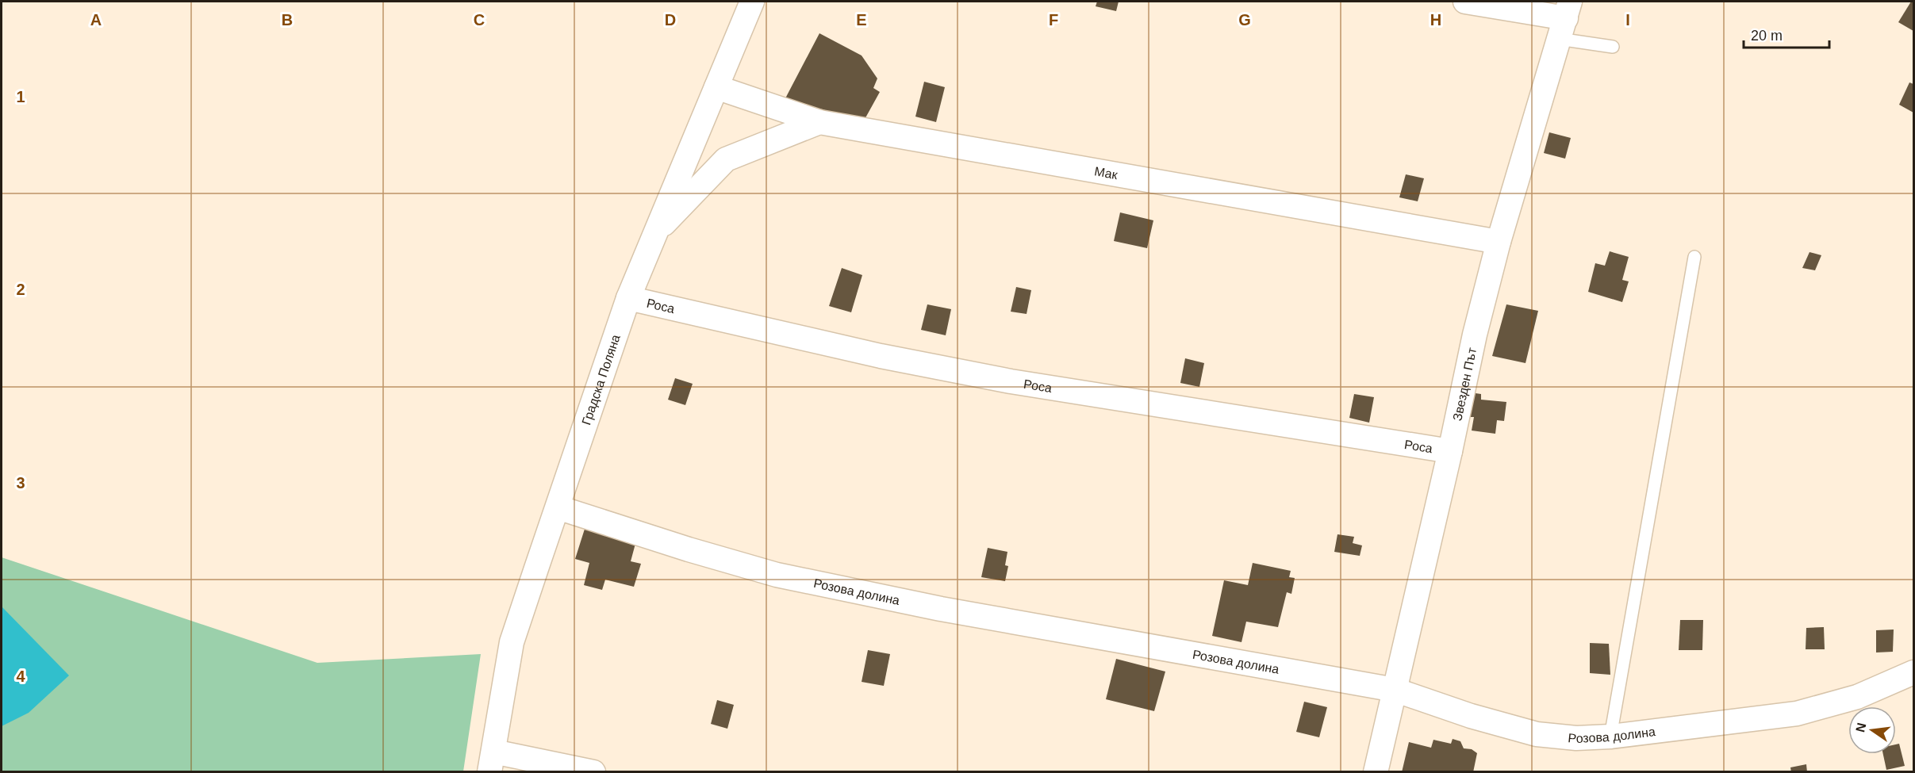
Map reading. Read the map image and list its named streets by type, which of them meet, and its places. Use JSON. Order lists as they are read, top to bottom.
{
  "streets": {
    "street": [
      "Мак",
      "Роса",
      "Градска Поляна",
      "Звезден Път",
      "Розова долина"
    ]
  },
  "crossings": [
    ["Мак", "Градска Поляна"],
    ["Мак", "Звезден Път"],
    ["Роса", "Градска Поляна"],
    ["Роса", "Звезден Път"],
    ["Градска Поляна", "Розова долина"],
    ["Звезден Път", "Розова долина"]
  ],
  "scale_bar": "20 m",
  "north": "left",
  "grid": {
    "columns": [
      "A",
      "B",
      "C",
      "D",
      "E",
      "F",
      "G",
      "H",
      "I"
    ],
    "rows": [
      "1",
      "2",
      "3",
      "4"
    ]
  }
}
